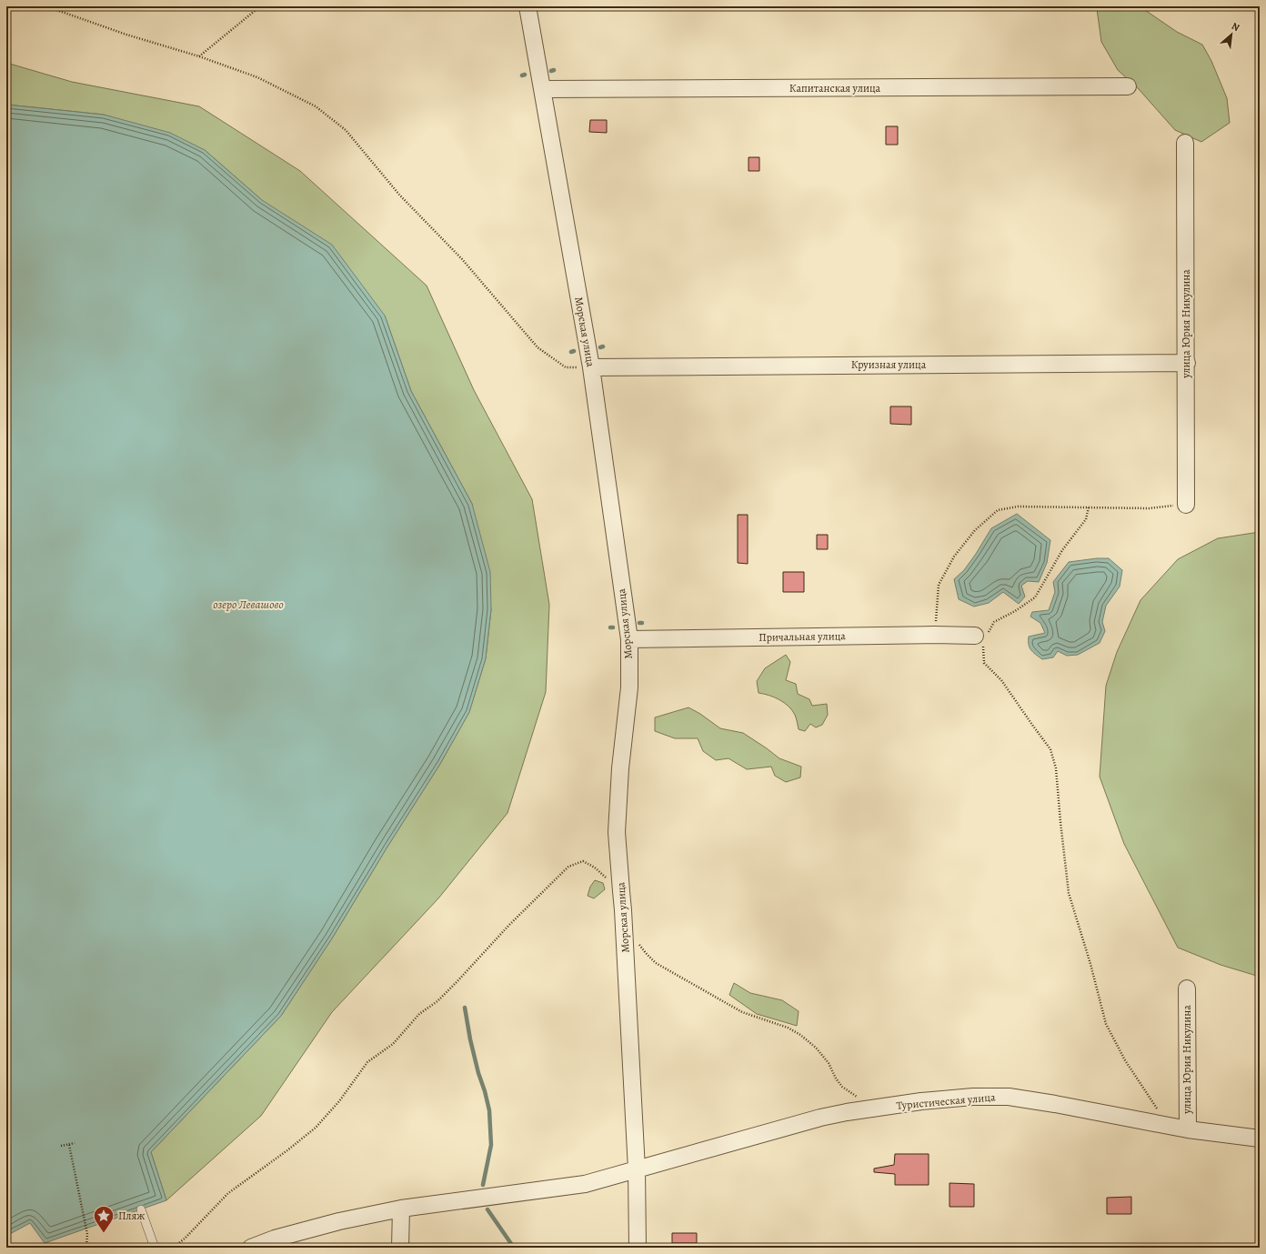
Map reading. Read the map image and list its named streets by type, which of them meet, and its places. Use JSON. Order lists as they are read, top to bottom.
{
  "streets": {
    "street": [
      "Капитанская улица",
      "улица Юрия Никулина",
      "Морская улица",
      "Круизная улица",
      "Причальная улица",
      "Туристическая улица"
    ]
  },
  "crossings": [
    ["Капитанская улица", "Морская улица"],
    ["улица Юрия Никулина", "Круизная улица"],
    ["улица Юрия Никулина", "Туристическая улица"],
    ["Морская улица", "Круизная улица"],
    ["Морская улица", "Причальная улица"],
    ["Морская улица", "Туристическая улица"]
  ],
  "water": ["озеро Левашово"],
  "places": {
    "place": ["Пляж"]
  },
  "north": "top right"
}
